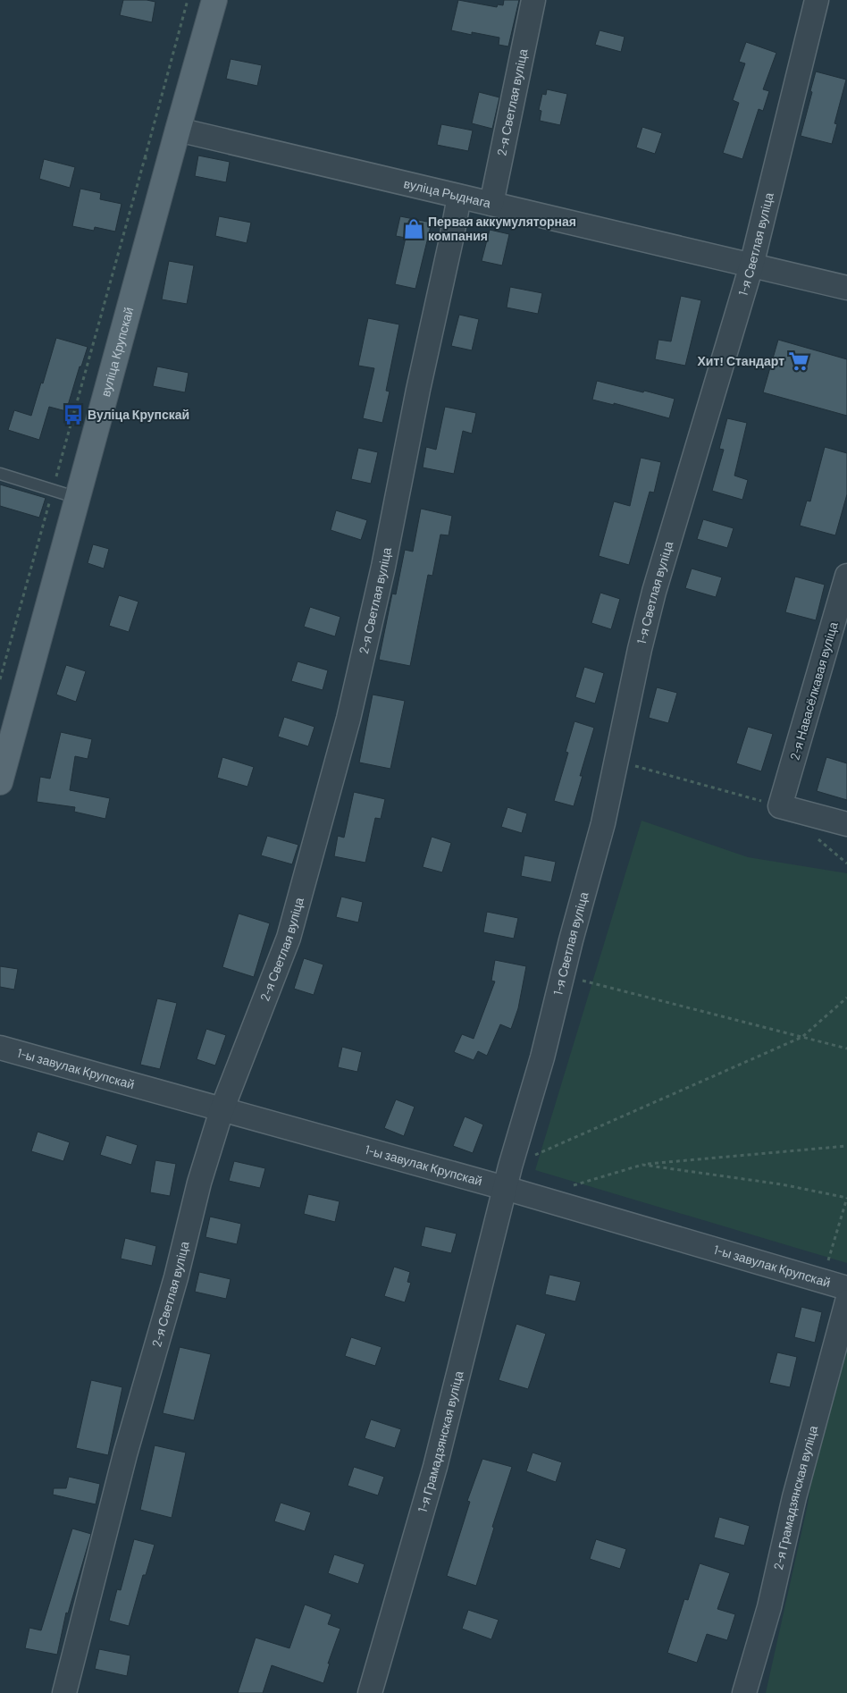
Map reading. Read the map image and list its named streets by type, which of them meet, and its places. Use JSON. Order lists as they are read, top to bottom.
{
  "streets": {
    "main road": ["вуліца Крупскай"],
    "street": [
      "2-я Светлая вуліца",
      "вуліца Рыднага",
      "1-я Светлая вуліца",
      "2-я Навасёлкавая вуліца",
      "1-ы завулак Крупскай",
      "1-я Грамадзянская вуліца",
      "2-я Грамадзянская вуліца"
    ]
  },
  "crossings": [
    ["2-я Светлая вуліца", "вуліца Рыднага"],
    ["2-я Светлая вуліца", "1-ы завулак Крупскай"],
    ["вуліца Рыднага", "1-я Светлая вуліца"],
    ["вуліца Рыднага", "вуліца Крупскай"],
    ["1-я Светлая вуліца", "1-ы завулак Крупскай"],
    ["1-я Светлая вуліца", "1-я Грамадзянская вуліца"],
    ["1-ы завулак Крупскай", "1-я Грамадзянская вуліца"]
  ],
  "places": {
    "shop": ["Первая аккумуляторная компания"],
    "supermarket": ["Хит! Стандарт"],
    "bus stop": ["Вуліца Крупскай"]
  }
}
